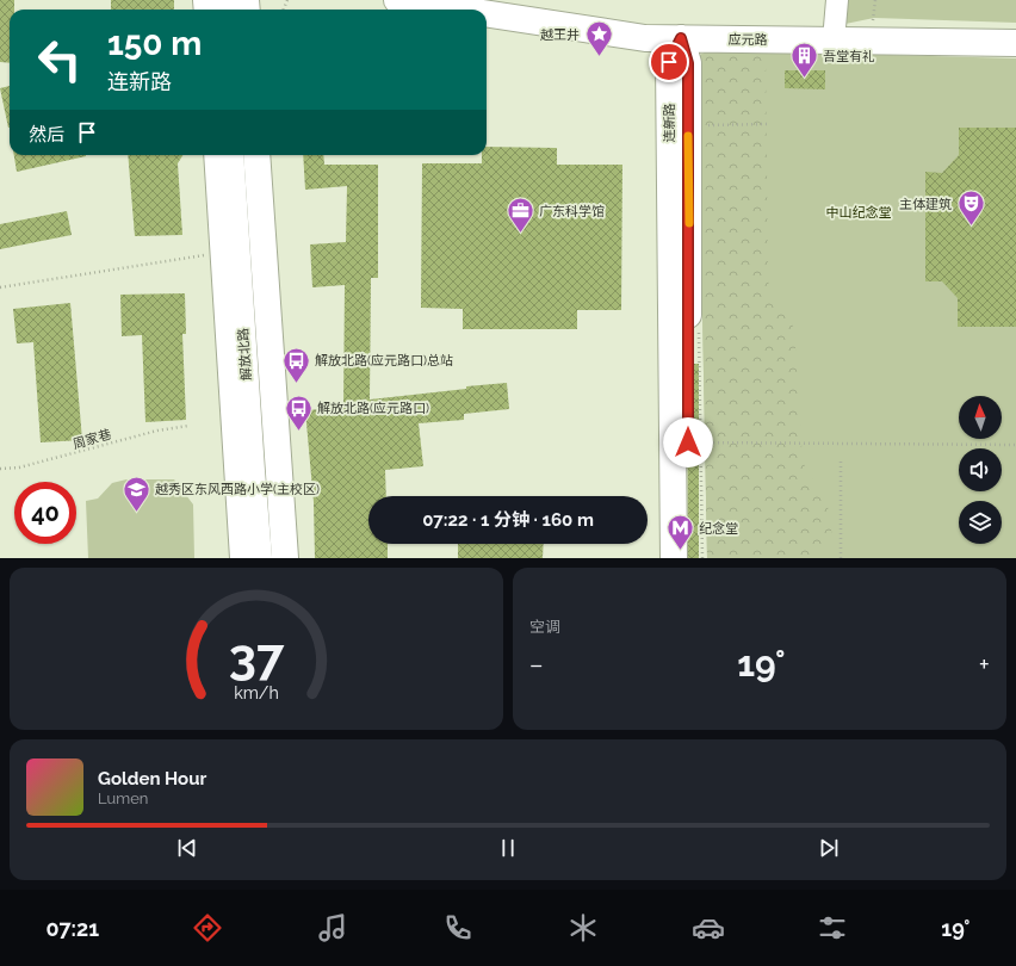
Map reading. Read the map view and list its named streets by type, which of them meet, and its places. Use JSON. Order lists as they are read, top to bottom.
{
  "streets": {
    "street": ["应元路", "连新路", "解放北路"],
    "path": ["周家巷"]
  },
  "crossings": [
    ["应元路", "连新路"]
  ],
  "parks": ["中山纪念堂"],
  "places": {
    "place": ["越王井"],
    "building": ["吾堂有礼"],
    "theatre": ["主体建筑"],
    "office": ["广东科学馆"],
    "bus stop": ["解放北路(应元路口)总站", "解放北路(应元路口)"],
    "school or university": ["越秀区东风西路小学(主校区)"],
    "metro station": ["纪念堂"]
  },
  "north": "top",
  "page": {
    "turn": ["150 m", "连新路"],
    "then": "然后",
    "limit": "40",
    "trip": "07:22 · 1 分钟 · 160 m",
    "tile": "空调",
    "heat": ["−", "19°", "+"],
    "song": ["Golden Hour", "Lumen"],
    "tabs": ["07:21", "19°"],
    "gauge": ["37", "km/h"]
  }
}
